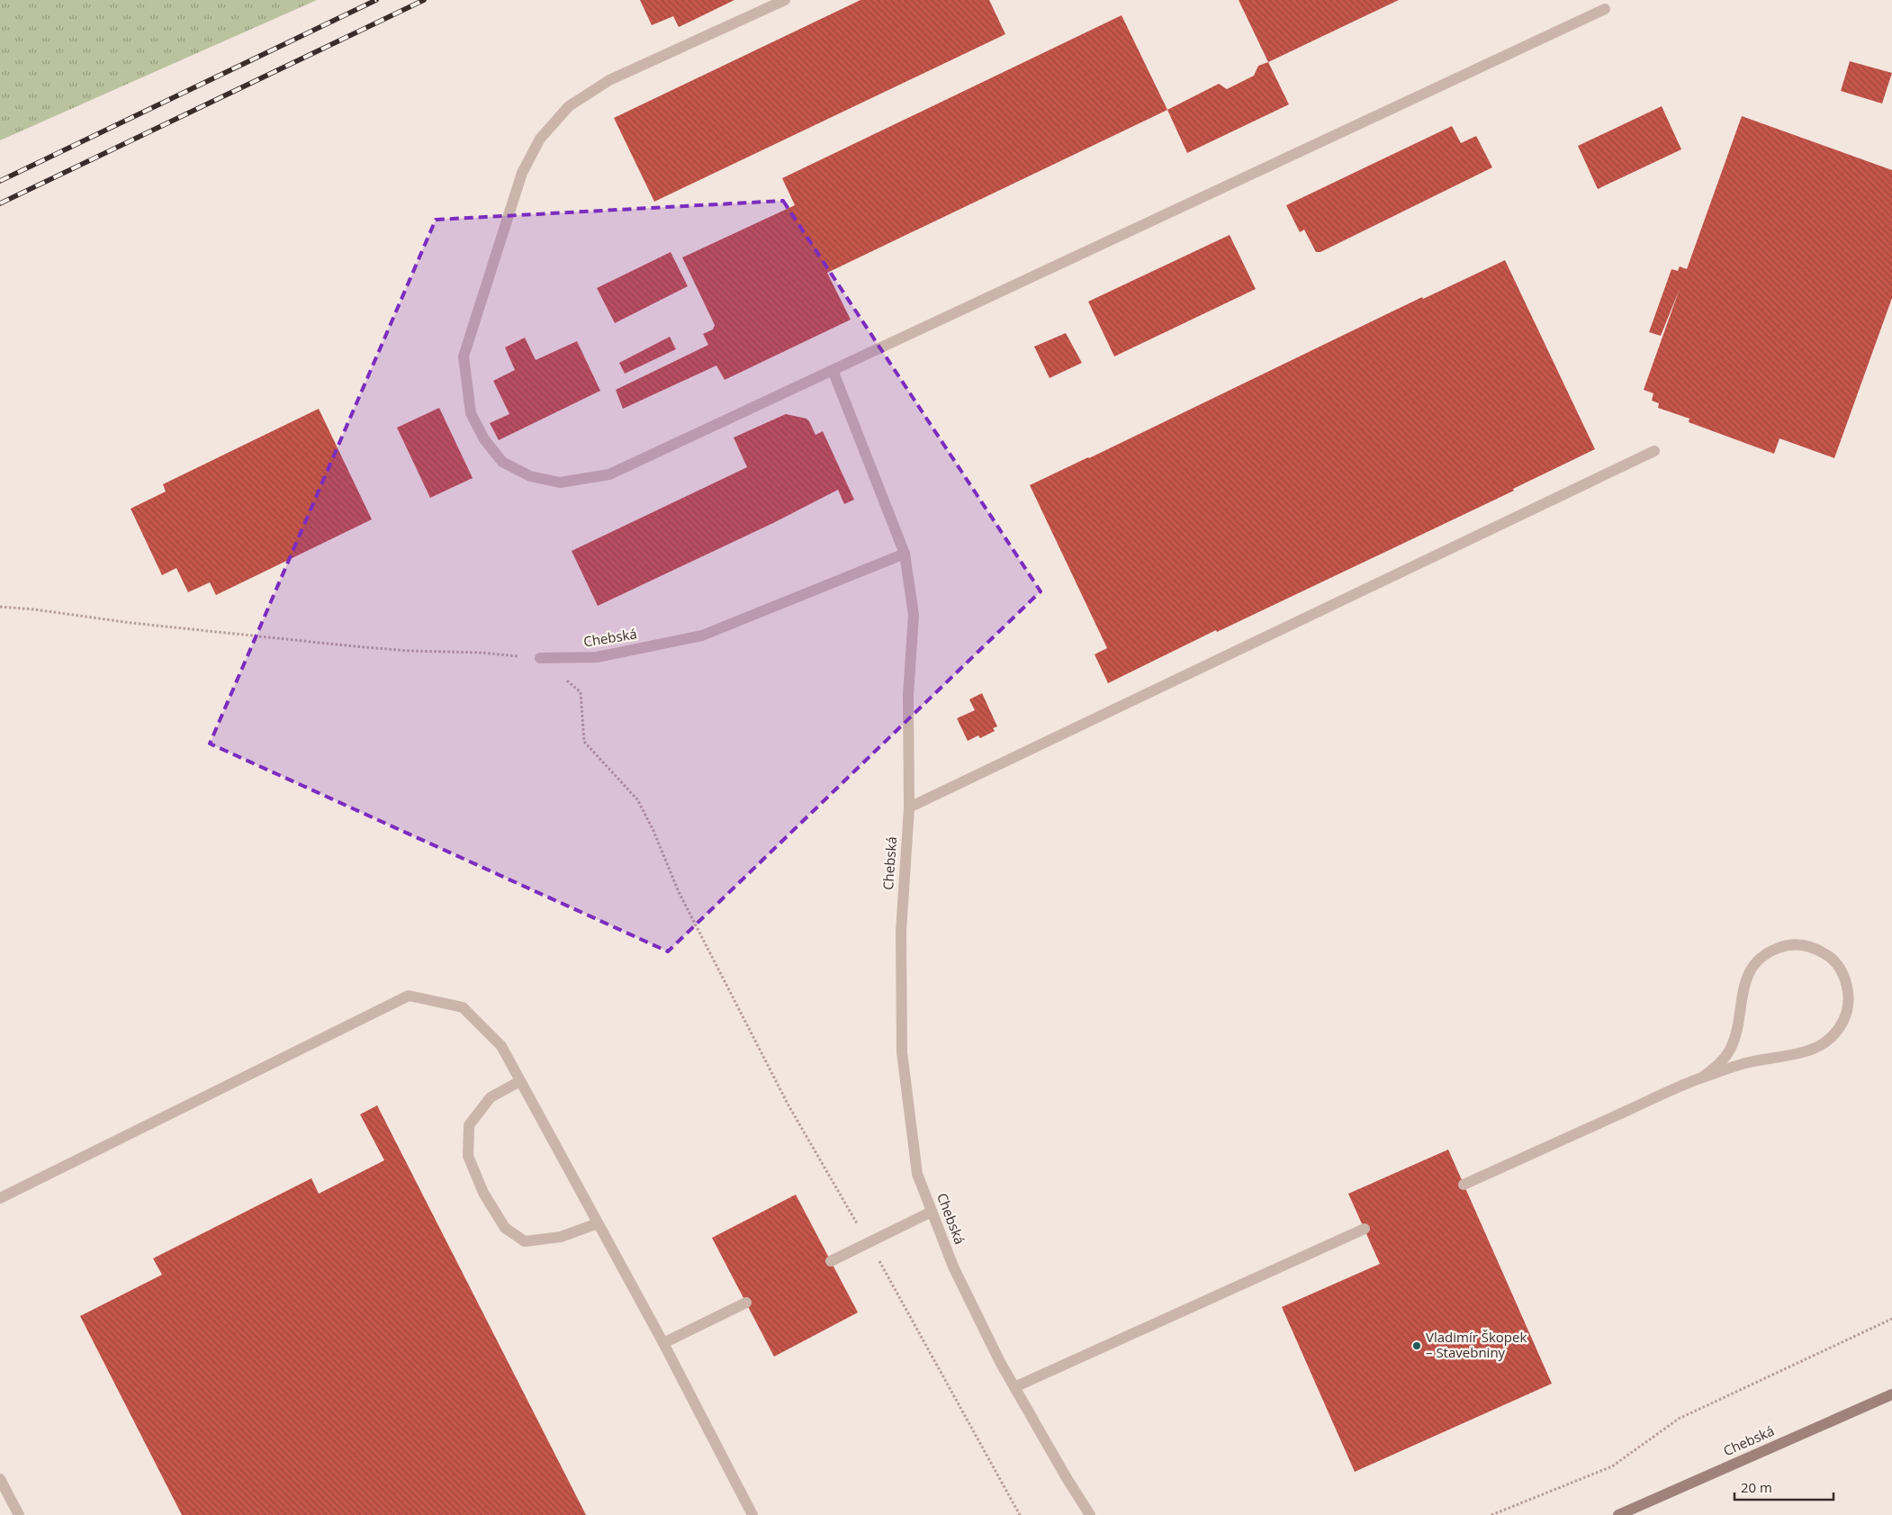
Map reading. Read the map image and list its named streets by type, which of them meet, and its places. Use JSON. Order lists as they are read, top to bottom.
{
  "streets": {
    "main road": ["Chebská"]
  },
  "places": ["Vladimír Škopek – Stavebniny"],
  "scale_bar": "20 m"
}
